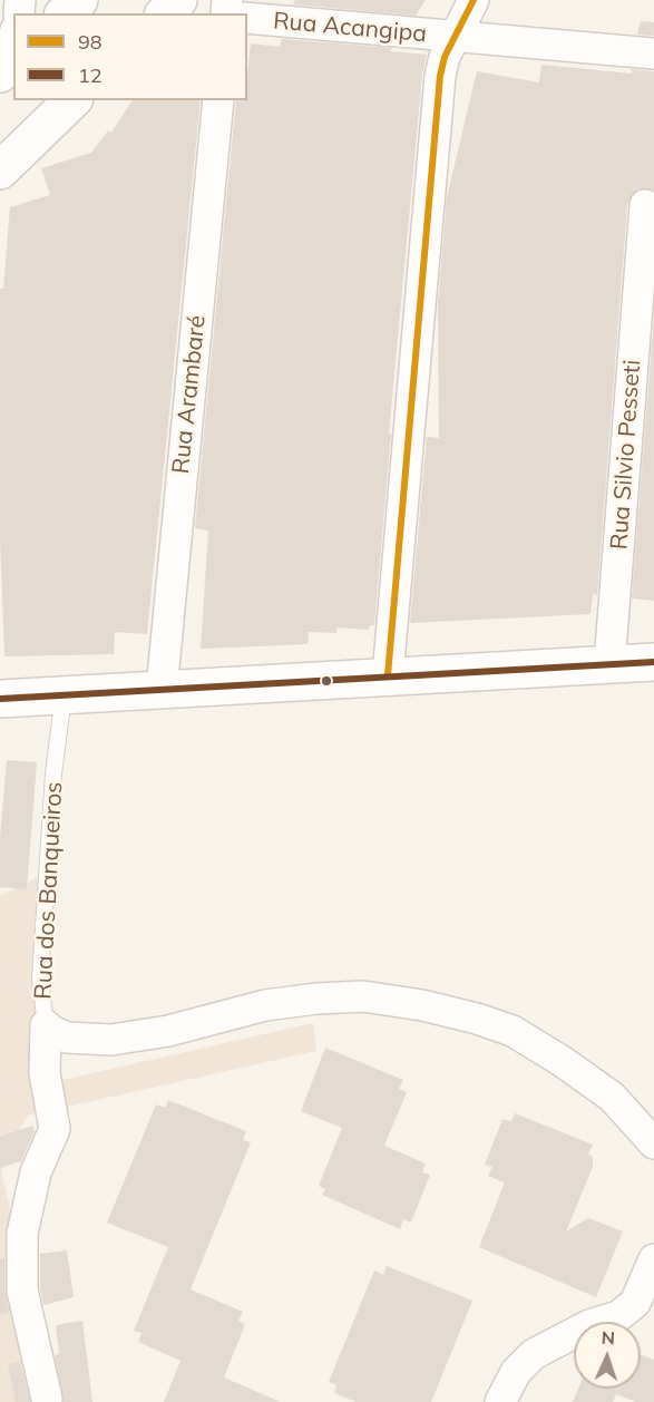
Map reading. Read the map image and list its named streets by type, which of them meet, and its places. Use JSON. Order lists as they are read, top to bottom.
{
  "streets": {
    "street": [
      "Rua Acangipa",
      "Rua Arambaré",
      "Rua Silvio Pesseti",
      "Rua dos Banqueiros"
    ]
  },
  "lines": ["transit line 98", "transit line 12"],
  "legend": ["98", "12"],
  "north": "top"
}
